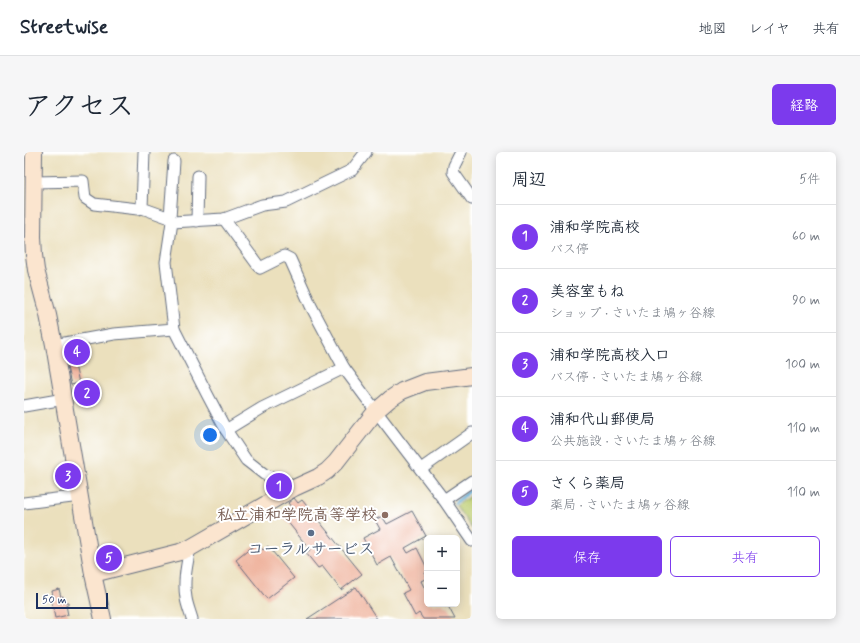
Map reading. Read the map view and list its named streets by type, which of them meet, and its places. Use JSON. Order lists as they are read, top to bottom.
{
  "places": ["私立浦和学院高等学校", "コーラルサービス"],
  "scale_bar": "50 m",
  "page": {
    "header": "Streetwise",
    "nav": ["地図", "レイヤ", "共有"],
    "title": "アクセス",
    "buttons": [
      "経路",
      ["保存", "共有"]
    ],
    "heading": ["周辺", "5件"],
    "list": [
      {
        "mark": "1",
        "name": "浦和学院高校",
        "note": "バス停",
        "value": "60 m"
      },
      {
        "mark": "2",
        "name": "美容室もね",
        "note": "ショップ · さいたま鳩ヶ谷線",
        "value": "90 m"
      },
      {
        "mark": "3",
        "name": "浦和学院高校入口",
        "note": "バス停 · さいたま鳩ヶ谷線",
        "value": "100 m"
      },
      {
        "mark": "4",
        "name": "浦和代山郵便局",
        "note": "公共施設 · さいたま鳩ヶ谷線",
        "value": "110 m"
      },
      {
        "mark": "5",
        "name": "さくら薬局",
        "note": "薬局 · さいたま鳩ヶ谷線",
        "value": "110 m"
      }
    ],
    "pins": [
      "4",
      "2",
      "3",
      "1",
      "5"
    ],
    "map_buttons": ["+", "−"],
    "scale": "50 m"
  }
}
